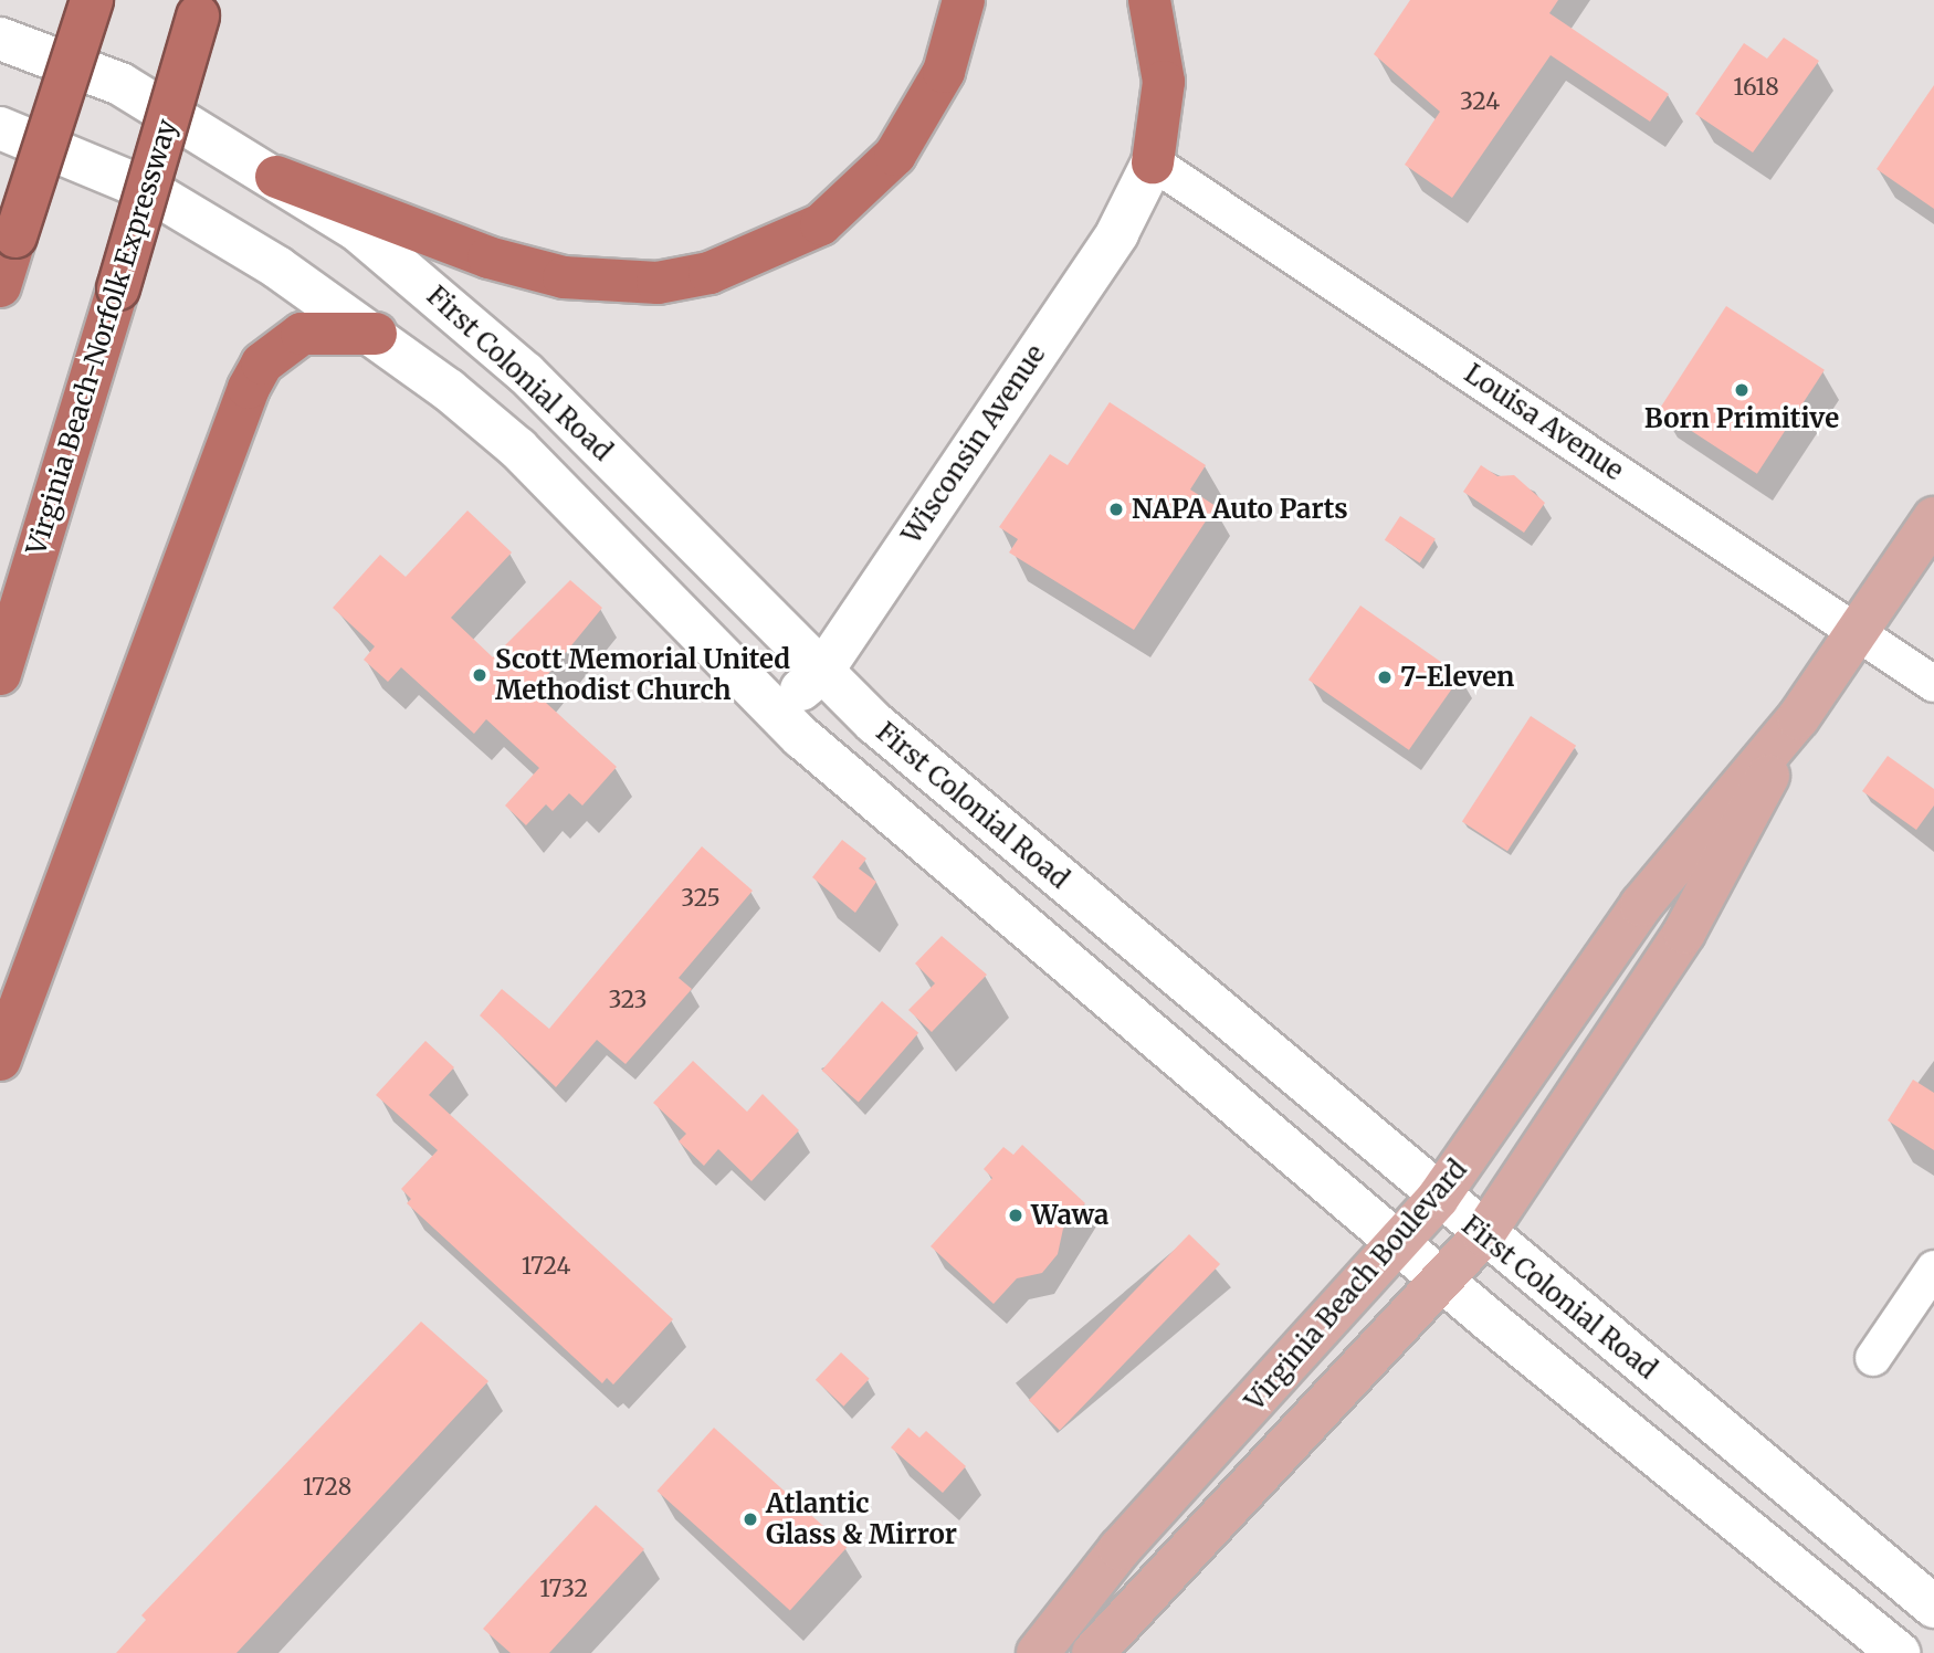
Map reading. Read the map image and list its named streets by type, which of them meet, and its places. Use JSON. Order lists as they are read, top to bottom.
{
  "streets": {
    "highway": ["Virginia Beach-Norfolk Expressway"],
    "main road": ["First Colonial Road", "Wisconsin Avenue", "Virginia Beach Boulevard"],
    "street": ["Louisa Avenue"]
  },
  "crossings": [
    ["First Colonial Road", "Wisconsin Avenue"],
    ["First Colonial Road", "Virginia Beach Boulevard"],
    ["Louisa Avenue", "Wisconsin Avenue"],
    ["Louisa Avenue", "Virginia Beach Boulevard"]
  ],
  "places": [
    "Born Primitive",
    "NAPA Auto Parts",
    "Scott Memorial United Methodist Church",
    "7-Eleven",
    "Wawa",
    "Atlantic Glass & Mirror"
  ],
  "house_numbers": [
    "1618",
    "324",
    "325",
    "323",
    "1724",
    "1728",
    "1732"
  ]
}
